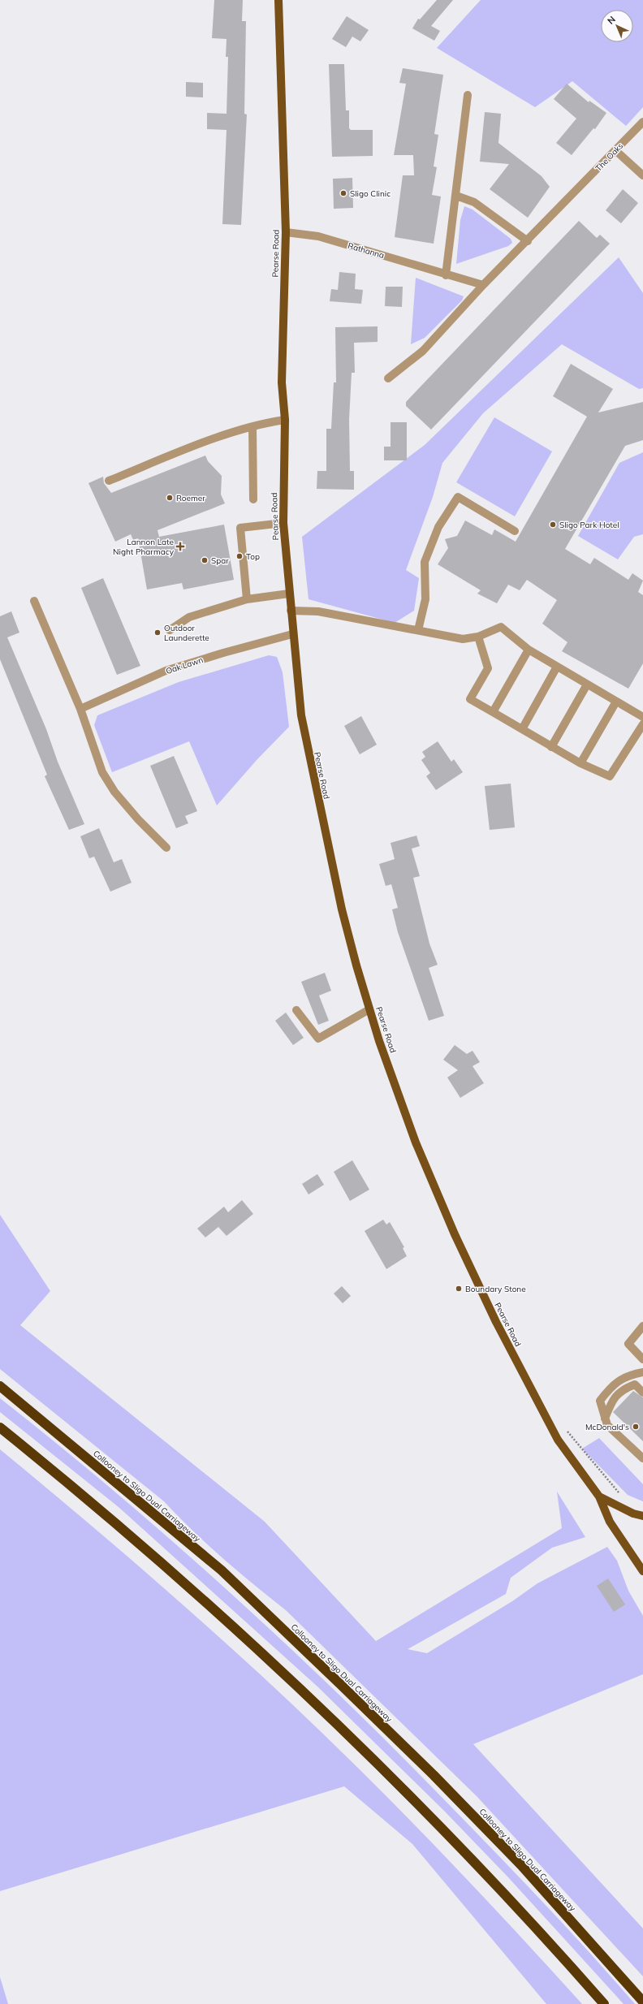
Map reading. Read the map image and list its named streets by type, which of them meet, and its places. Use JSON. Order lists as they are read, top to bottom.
{
  "streets": {
    "highway": ["Collooney to Sligo Dual Carriageway"],
    "main road": ["Pearse Road"],
    "street": ["The Oaks", "Rathanna", "Oak Lawn"]
  },
  "crossings": [
    ["Rathanna", "Pearse Road"],
    ["Pearse Road", "Oak Lawn"]
  ],
  "places": {
    "other": [
      "Sligo Clinic",
      "Roemer",
      "Sligo Park Hotel",
      "Top",
      "Spar",
      "Outdoor Launderette",
      "Boundary Stone",
      "McDonald's"
    ],
    "health": ["Lannon Late Night Pharmacy"]
  },
  "north": "top left"
}
